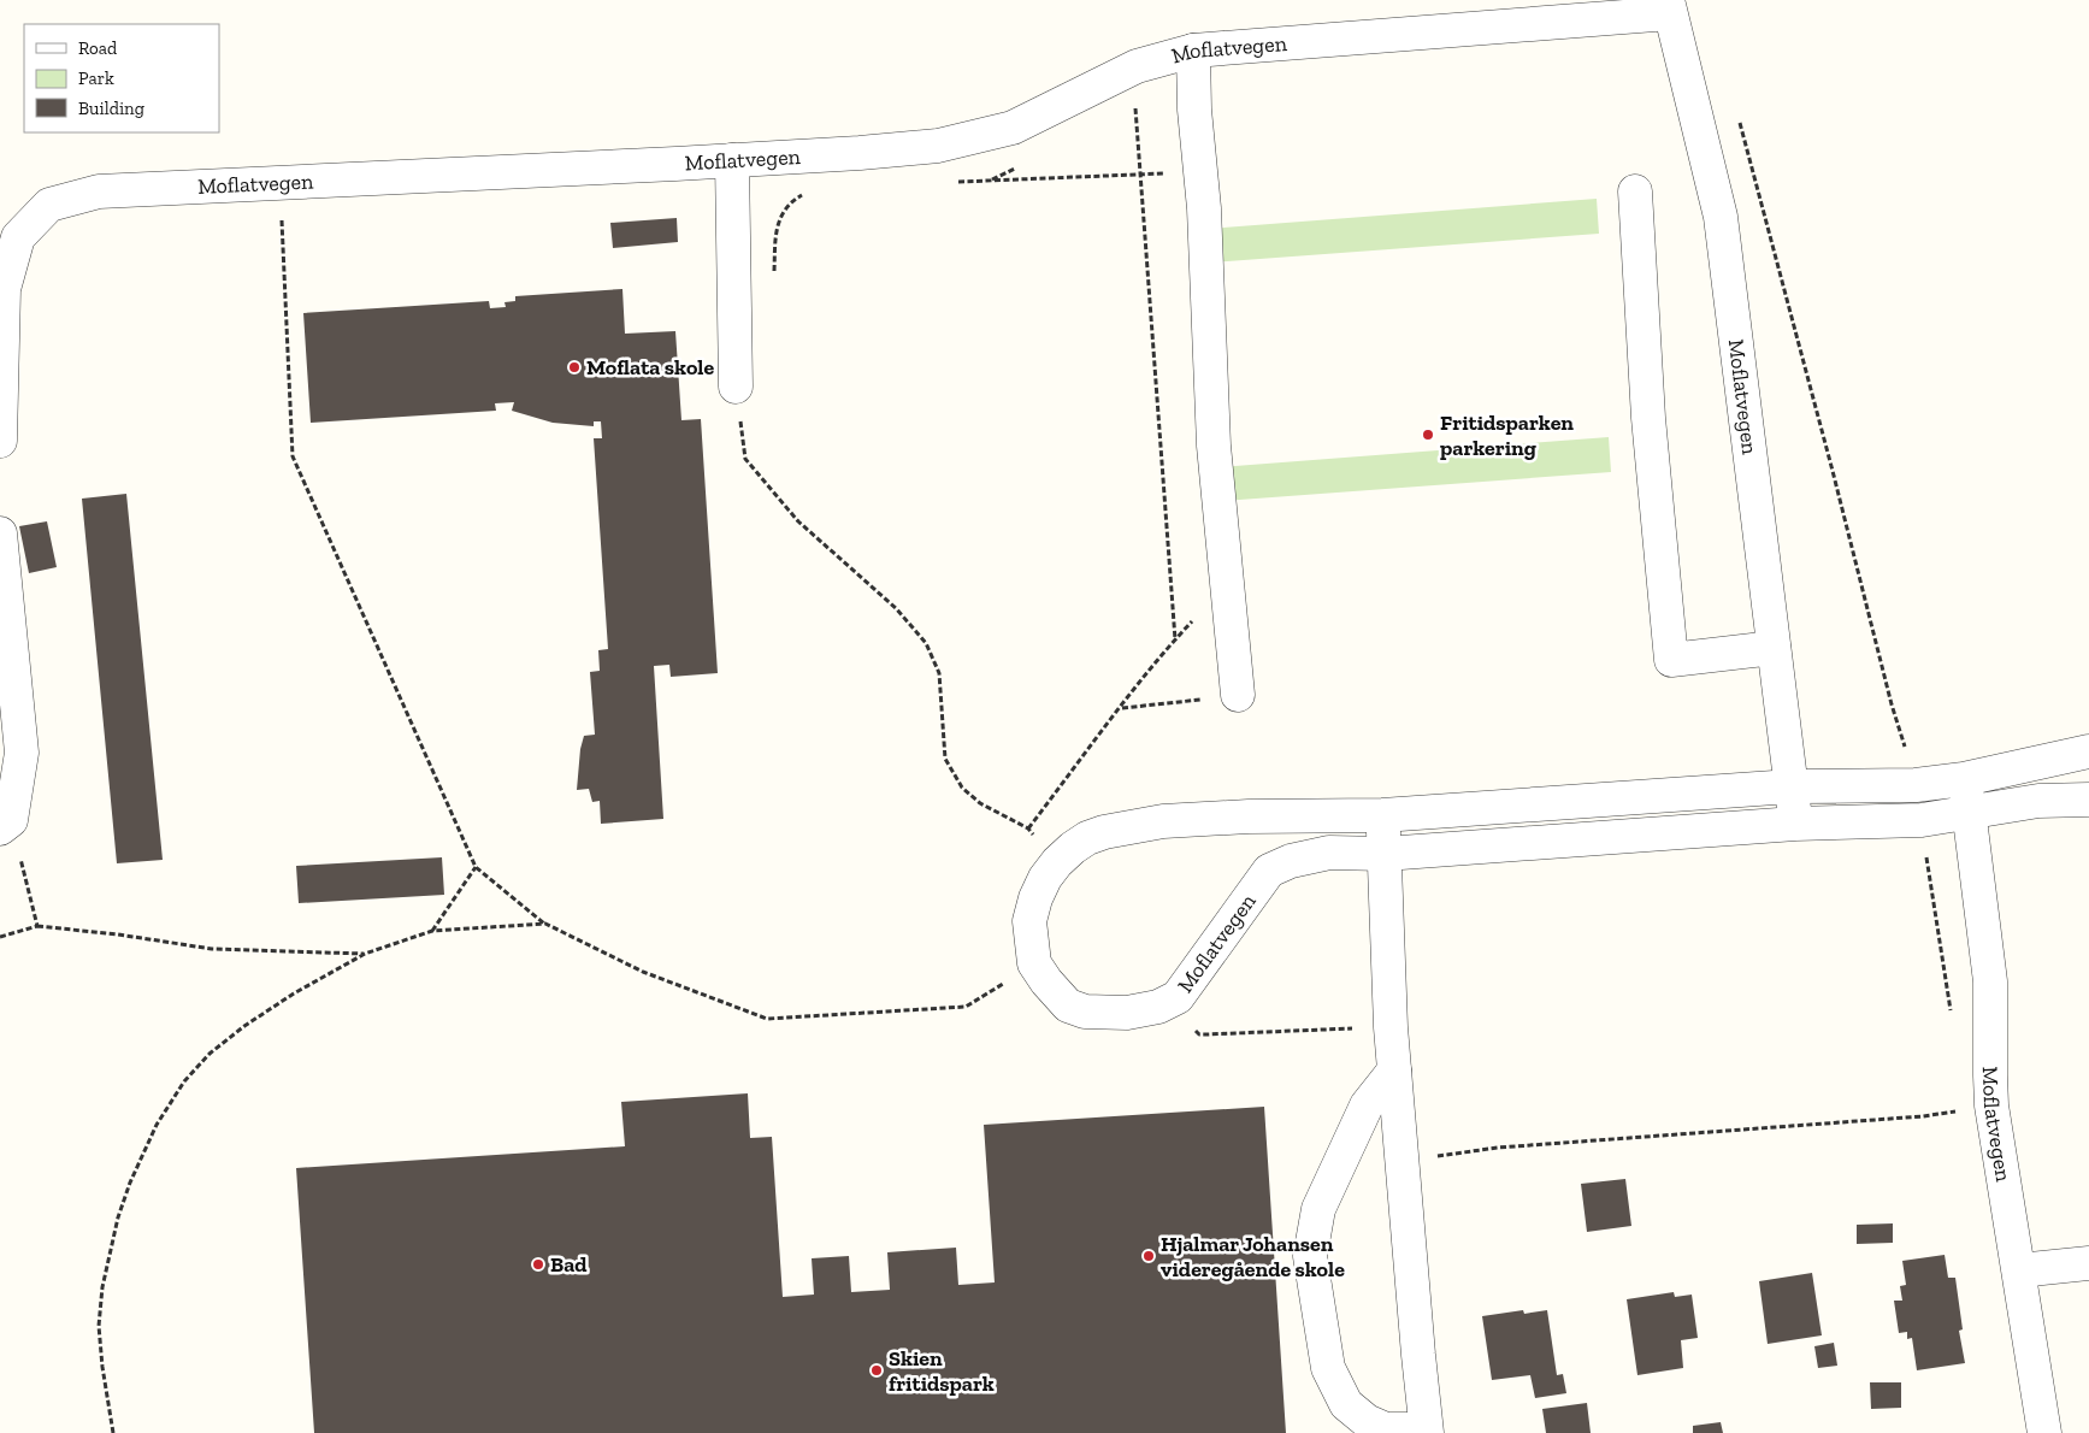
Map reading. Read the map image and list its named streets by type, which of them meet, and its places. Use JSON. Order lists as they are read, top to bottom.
{
  "streets": {
    "street": ["Moflatvegen"]
  },
  "places": [
    "Moflata skole",
    "Fritidsparken parkering",
    "Hjalmar Johansen videregående skole",
    "Bad",
    "Skien fritidspark"
  ],
  "legend": ["Road", "Park", "Building"]
}
